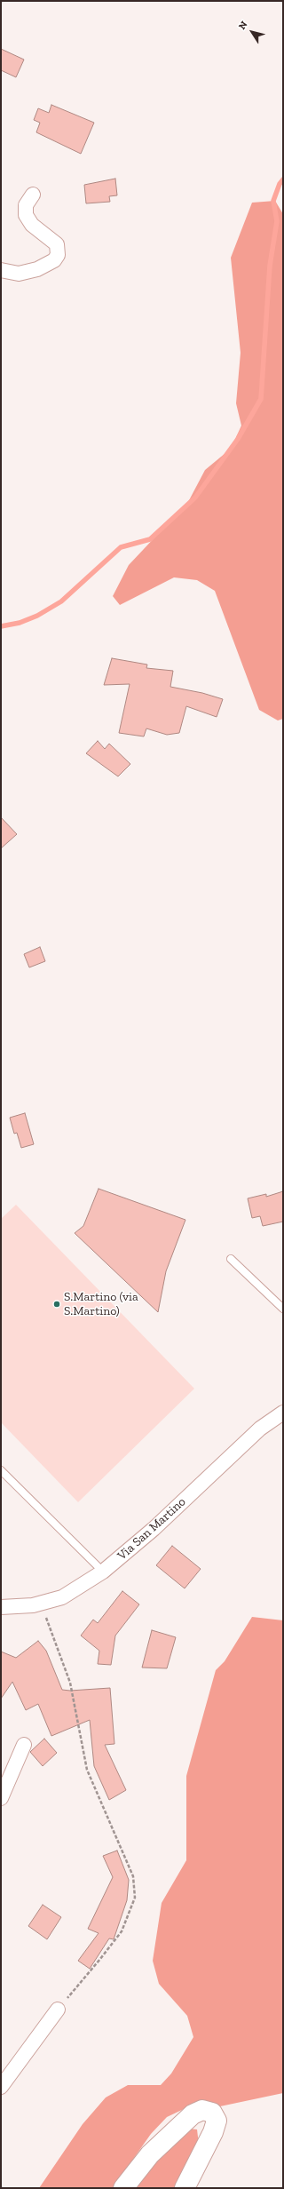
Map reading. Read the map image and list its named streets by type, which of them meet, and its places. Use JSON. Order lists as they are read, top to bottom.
{
  "streets": {
    "street": ["Via San Martino"]
  },
  "places": ["S.Martino (via S.Martino)"],
  "north": "top left"
}
